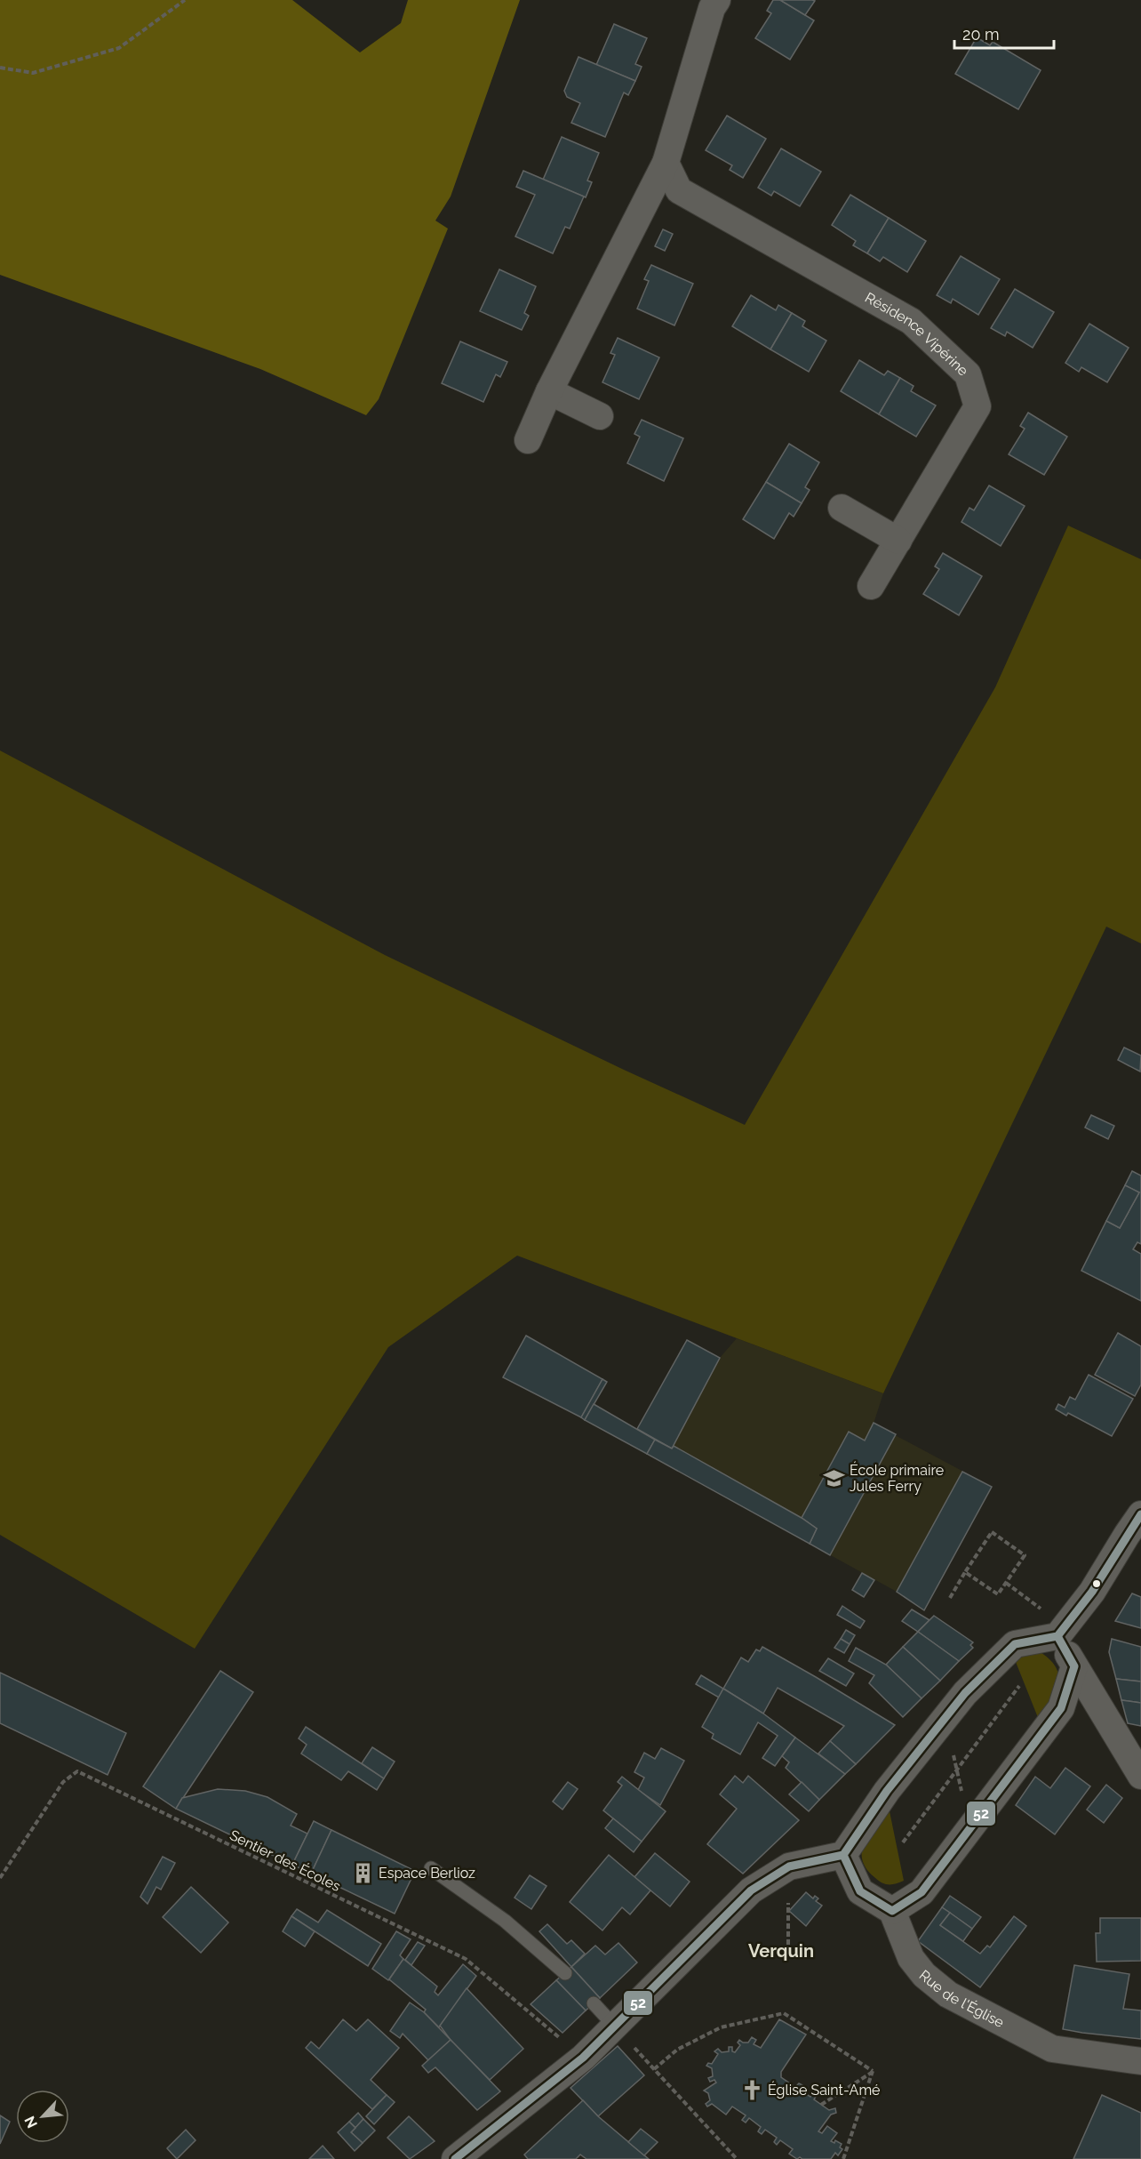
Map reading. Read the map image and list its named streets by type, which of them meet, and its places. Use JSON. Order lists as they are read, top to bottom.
{
  "streets": {
    "street": ["Résidence Vipérine", "Rue de l'Église"],
    "path": ["Sentier des Écoles"]
  },
  "districts": ["Verquin"],
  "places": {
    "school or university": ["École primaire Jules Ferry"],
    "building": ["Espace Berlioz"],
    "church": ["Église Saint-Amé"]
  },
  "lines": ["transit line 52"],
  "scale_bar": "20 m",
  "north": "bottom left"
}
